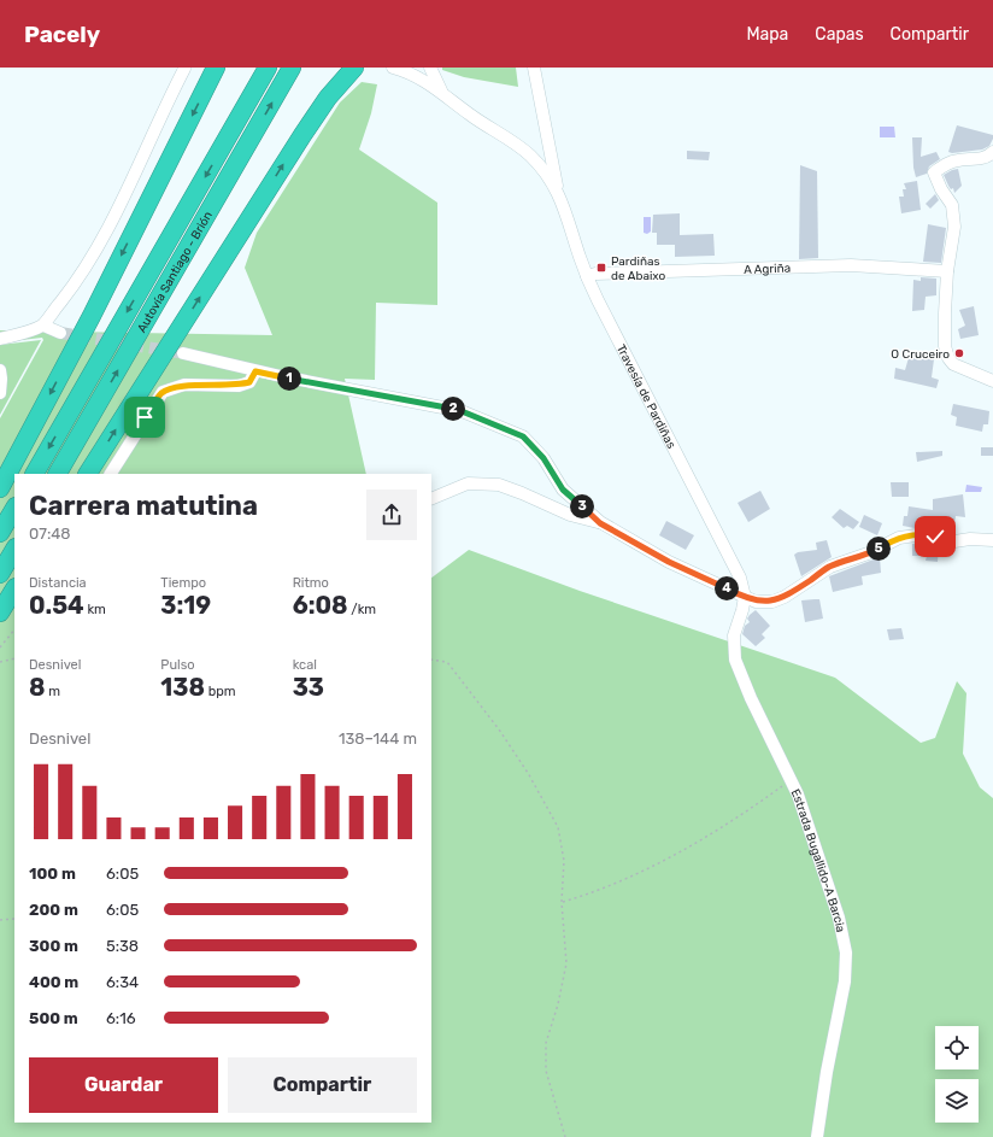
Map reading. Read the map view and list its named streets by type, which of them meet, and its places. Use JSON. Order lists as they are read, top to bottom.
{
  "streets": {
    "highway": ["Autovía Santiago - Brión"],
    "street": ["A Agriña", "Travesía de Pardiñas", "Estrada Bugallido-A Barcia"]
  },
  "crossings": [
    ["A Agriña", "Travesía de Pardiñas"],
    ["Travesía de Pardiñas", "Estrada Bugallido-A Barcia"]
  ],
  "places": {
    "transit": ["Pardiñas de Abaixo"],
    "other": ["O Cruceiro"]
  },
  "page": {
    "header": "Pacely",
    "nav": ["Mapa", "Capas", "Compartir"],
    "pins": [
      "1",
      "2",
      "3",
      "5",
      "4"
    ],
    "heading": ["Carrera matutina", "07:48"],
    "stats": [
      ["Distancia", "0.54 km"],
      ["Tiempo", "3:19"],
      ["Ritmo", "6:08 /km"],
      ["Desnivel", "8 m"],
      ["Pulso", "138 bpm"],
      ["kcal", "33"]
    ],
    "chart": ["Desnivel", "138–144 m"],
    "list": [
      {
        "name": "100 m",
        "note": "6:05"
      },
      {
        "name": "200 m",
        "note": "6:05"
      },
      {
        "name": "300 m",
        "note": "5:38"
      },
      {
        "name": "400 m",
        "note": "6:34"
      },
      {
        "name": "500 m",
        "note": "6:16"
      }
    ],
    "buttons": ["Guardar", "Compartir"]
  }
}
